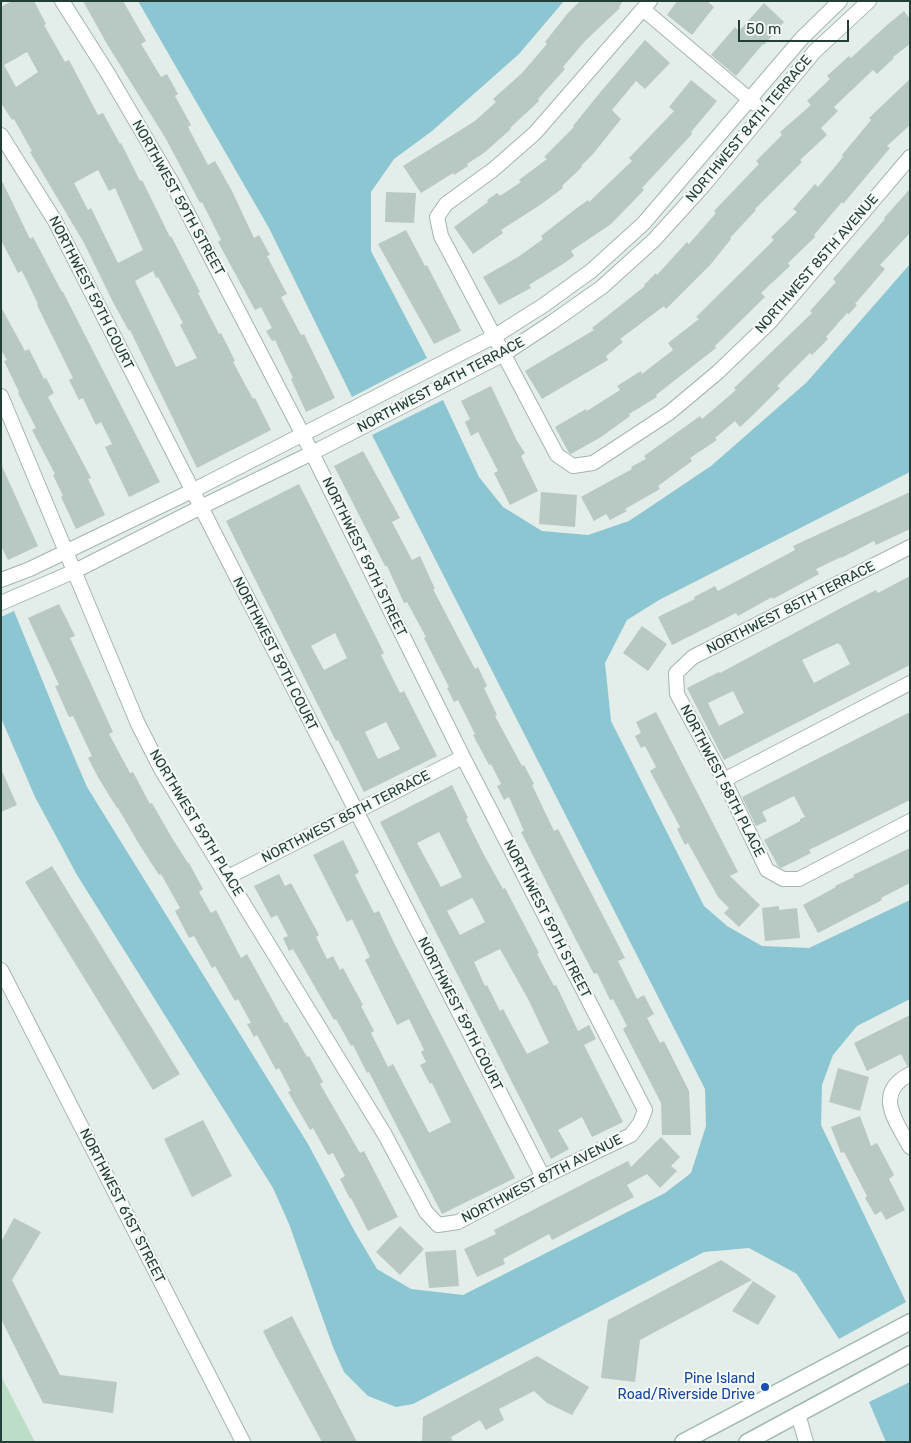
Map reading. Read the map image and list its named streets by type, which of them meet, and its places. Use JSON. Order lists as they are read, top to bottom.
{
  "streets": {
    "street": [
      "NORTHWEST 84TH TERRACE",
      "NORTHWEST 59TH STREET",
      "NORTHWEST 85TH AVENUE",
      "NORTHWEST 59TH COURT",
      "NORTHWEST 85TH TERRACE",
      "NORTHWEST 58TH PLACE",
      "NORTHWEST 59TH PLACE",
      "NORTHWEST 87TH AVENUE",
      "NORTHWEST 61ST STREET"
    ]
  },
  "crossings": [
    ["NORTHWEST 84TH TERRACE", "NORTHWEST 59TH STREET"],
    ["NORTHWEST 84TH TERRACE", "NORTHWEST 85TH AVENUE"],
    ["NORTHWEST 84TH TERRACE", "NORTHWEST 59TH COURT"],
    ["NORTHWEST 84TH TERRACE", "NORTHWEST 59TH PLACE"],
    ["NORTHWEST 59TH STREET", "NORTHWEST 85TH TERRACE"],
    ["NORTHWEST 59TH STREET", "NORTHWEST 87TH AVENUE"],
    ["NORTHWEST 59TH COURT", "NORTHWEST 85TH TERRACE"],
    ["NORTHWEST 59TH COURT", "NORTHWEST 87TH AVENUE"],
    ["NORTHWEST 85TH TERRACE", "NORTHWEST 58TH PLACE"],
    ["NORTHWEST 85TH TERRACE", "NORTHWEST 59TH PLACE"],
    ["NORTHWEST 59TH PLACE", "NORTHWEST 87TH AVENUE"]
  ],
  "places": ["Pine Island Road/Riverside Drive"],
  "scale_bar": "50 m"
}
